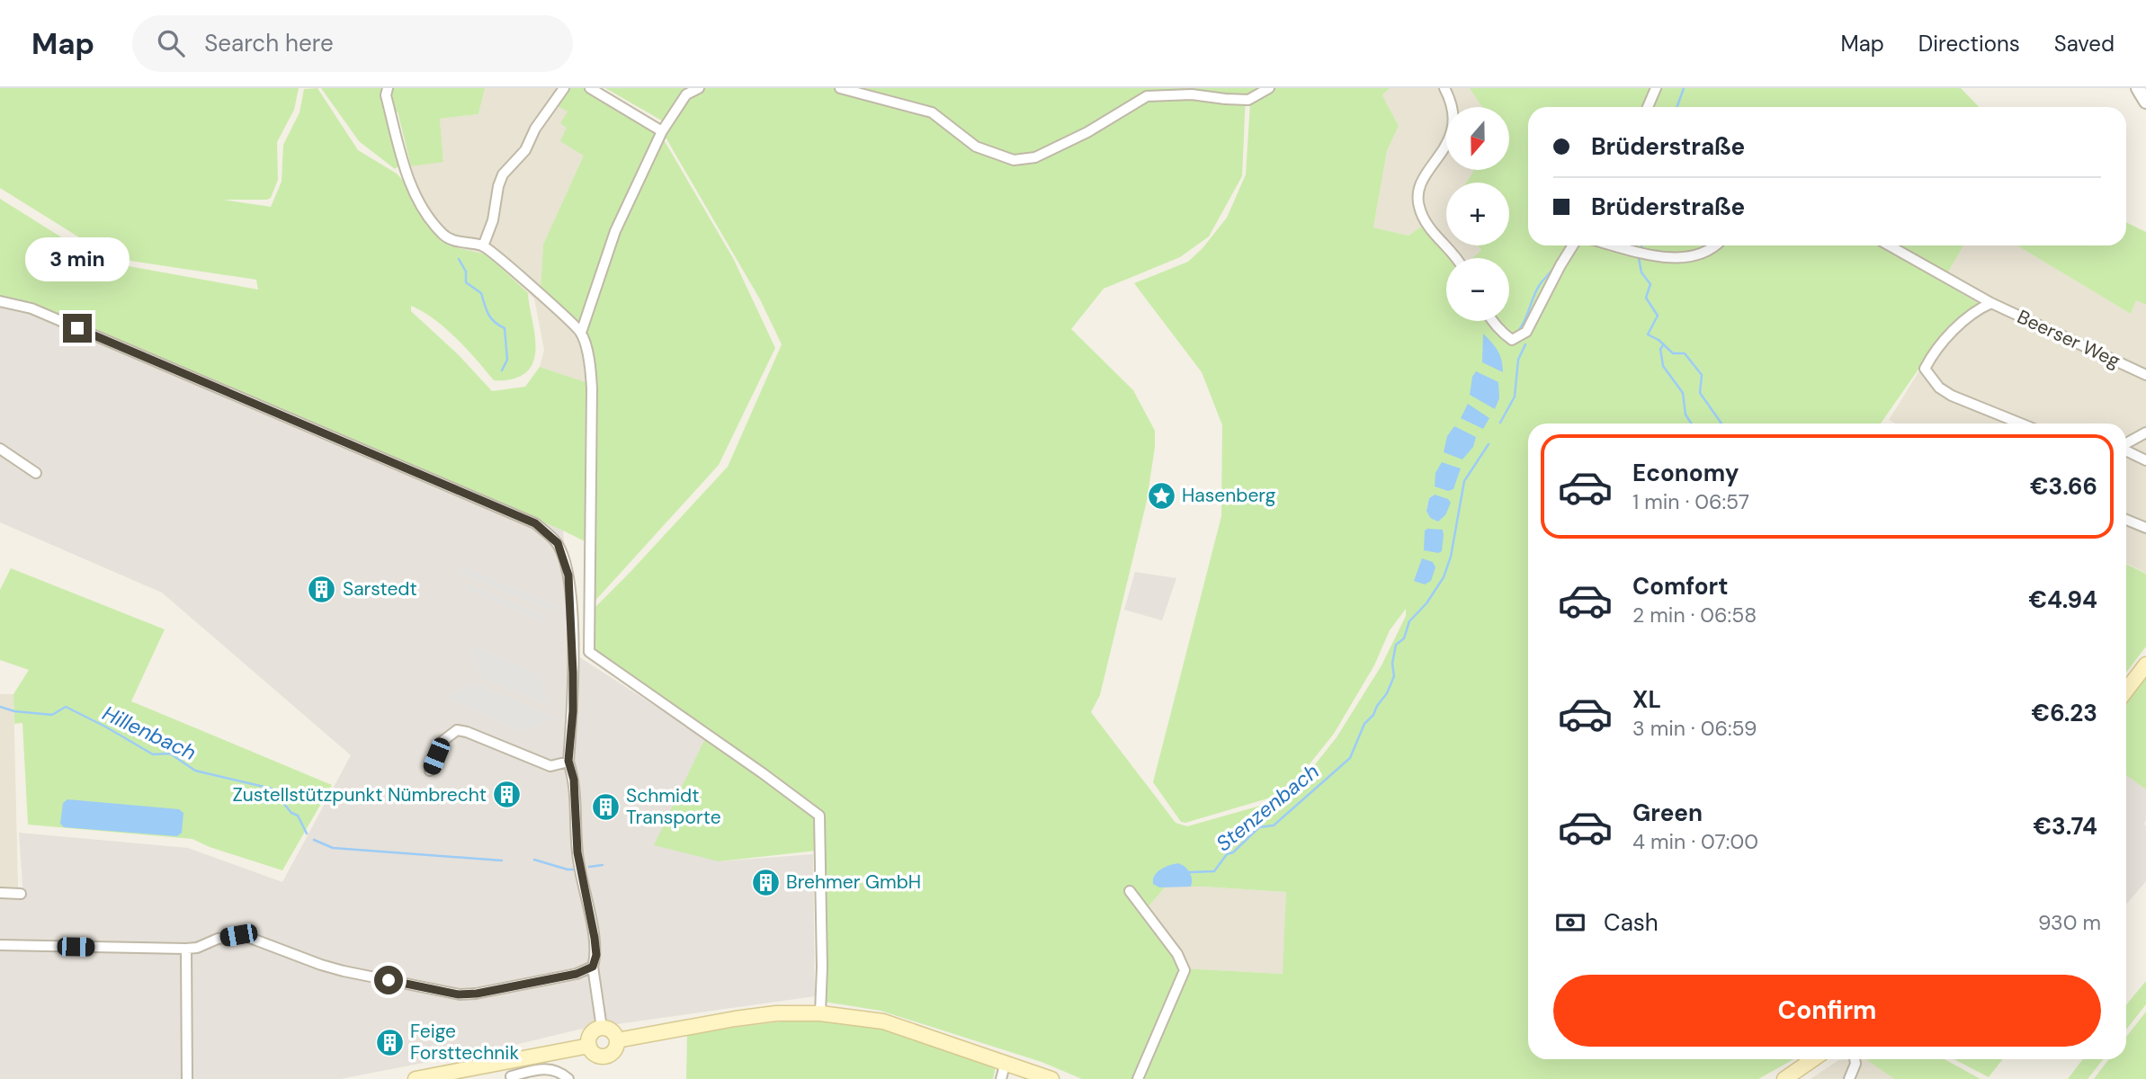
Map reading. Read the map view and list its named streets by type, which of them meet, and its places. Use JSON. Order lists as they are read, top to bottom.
{
  "streets": {
    "street": ["Beerser Weg"]
  },
  "water": ["Hillenbach", "Stenzenbach"],
  "places": {
    "place": ["Hasenberg"],
    "building": [
      "Sarstedt",
      "Zustellstützpunkt Nümbrecht",
      "Schmidt Transporte",
      "Brehmer GmbH",
      "Feige Forsttechnik"
    ]
  },
  "north": "bottom",
  "page": {
    "header": "Map",
    "search": "Search here",
    "nav": ["Map", "Directions", "Saved"],
    "map_buttons": ["+", "−"],
    "banner": ["Brüderstraße", "Brüderstraße"],
    "bubble": "3 min",
    "list": [
      {
        "name": "Economy",
        "note": "1 min · 06:57",
        "value": "€3.66"
      },
      {
        "name": "Comfort",
        "note": "2 min · 06:58",
        "value": "€4.94"
      },
      {
        "name": "XL",
        "note": "3 min · 06:59",
        "value": "€6.23"
      },
      {
        "name": "Green",
        "note": "4 min · 07:00",
        "value": "€3.74"
      }
    ],
    "pay": ["Cash", "930 m"],
    "buttons": "Confirm"
  }
}
